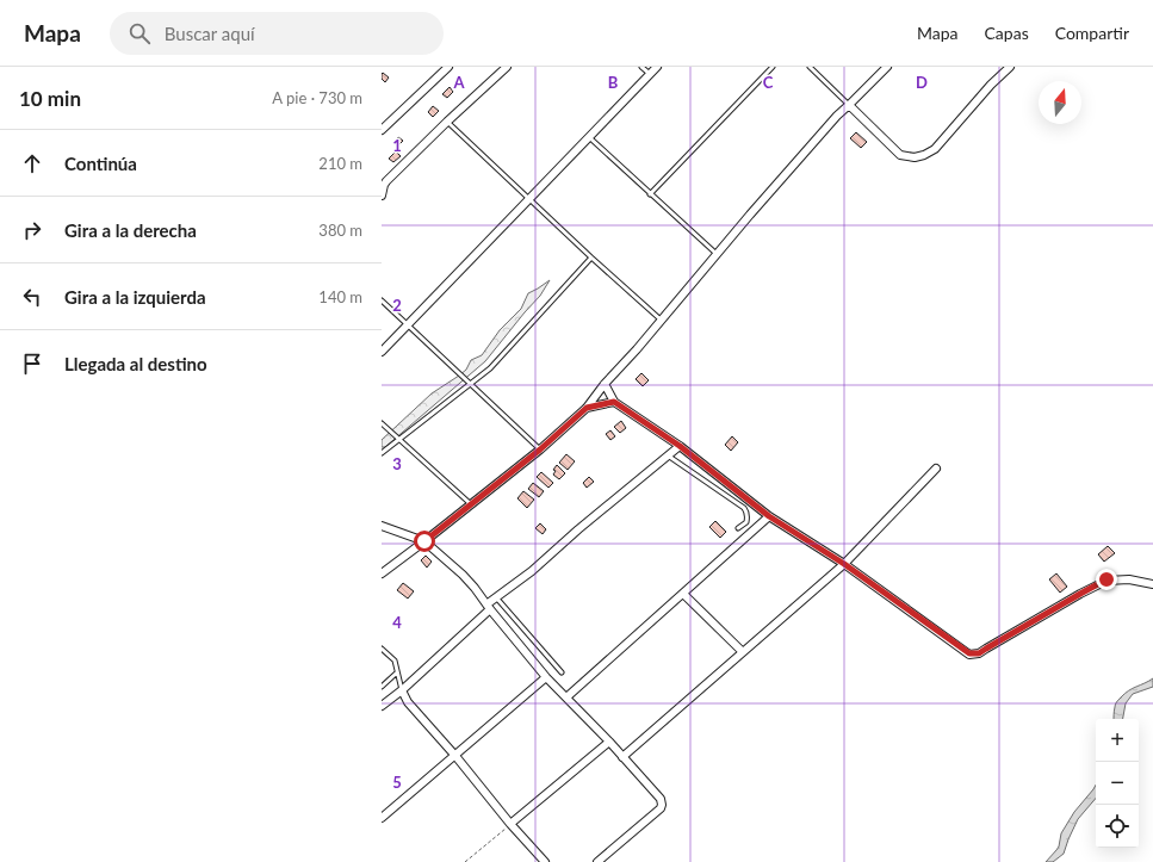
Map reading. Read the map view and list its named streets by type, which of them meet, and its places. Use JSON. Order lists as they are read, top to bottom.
{
  "north": "top",
  "page": {
    "header": "Mapa",
    "search": "Buscar aquí",
    "nav": ["Mapa", "Capas", "Compartir"],
    "heading": ["10 min", "A pie · 730 m"],
    "list": [
      ["Continúa", "210 m"],
      ["Gira a la derecha", "380 m"],
      ["Gira a la izquierda", "140 m"],
      "Llegada al destino"
    ],
    "map_buttons": ["+", "−"]
  },
  "grid": {
    "columns": [
      "A",
      "B",
      "C",
      "D"
    ],
    "rows": [
      "1",
      "2",
      "3",
      "4",
      "5"
    ]
  }
}
